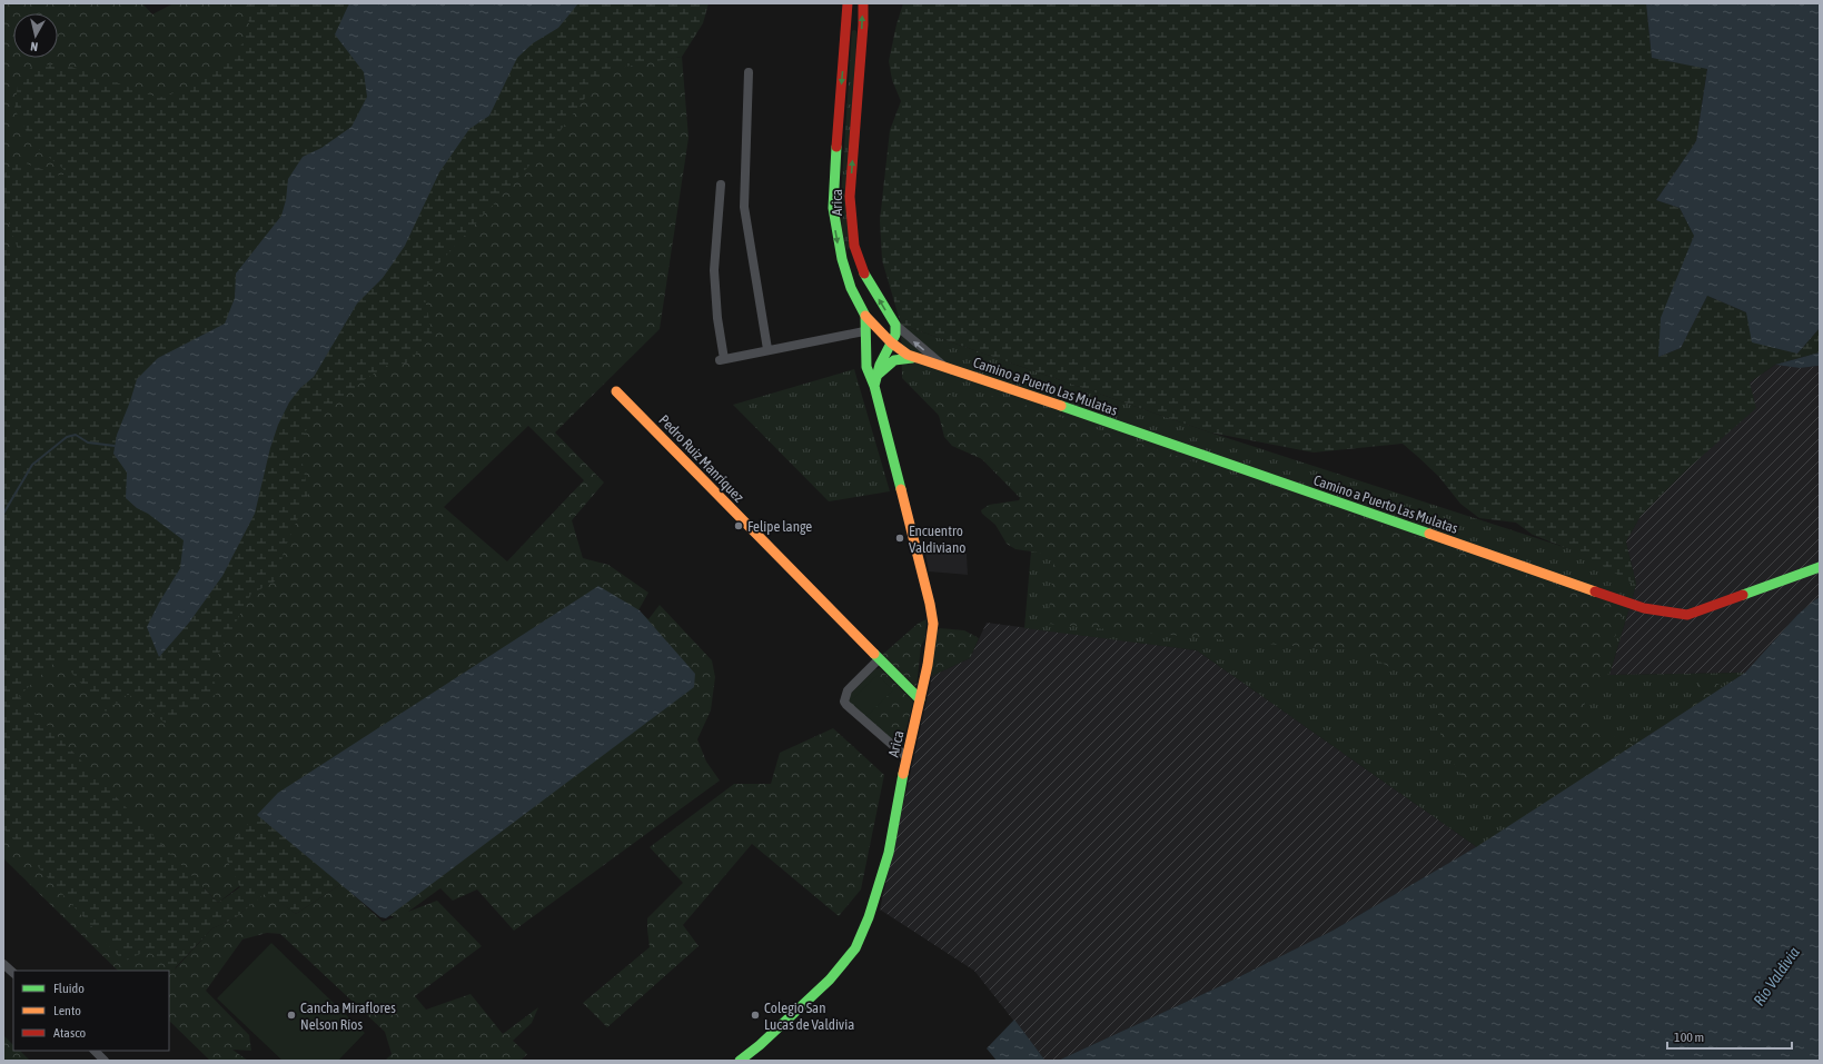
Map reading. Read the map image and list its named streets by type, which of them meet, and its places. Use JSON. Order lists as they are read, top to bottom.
{
  "streets": {
    "main road": ["Arica", "Camino a Puerto Las Mulatas", "Pedro Ruiz Manríquez"]
  },
  "crossings": [
    ["Arica", "Camino a Puerto Las Mulatas"],
    ["Arica", "Pedro Ruiz Manríquez"]
  ],
  "water": ["Río Valdivia"],
  "places": [
    "Felipe lange",
    "Encuentro Valdiviano",
    "Cancha Miraflores Nelson Ríos",
    "Colegio San Lucas de Valdivia"
  ],
  "legend": ["Fluido", "Lento", "Atasco"],
  "scale_bar": "100 m",
  "north": "bottom"
}
